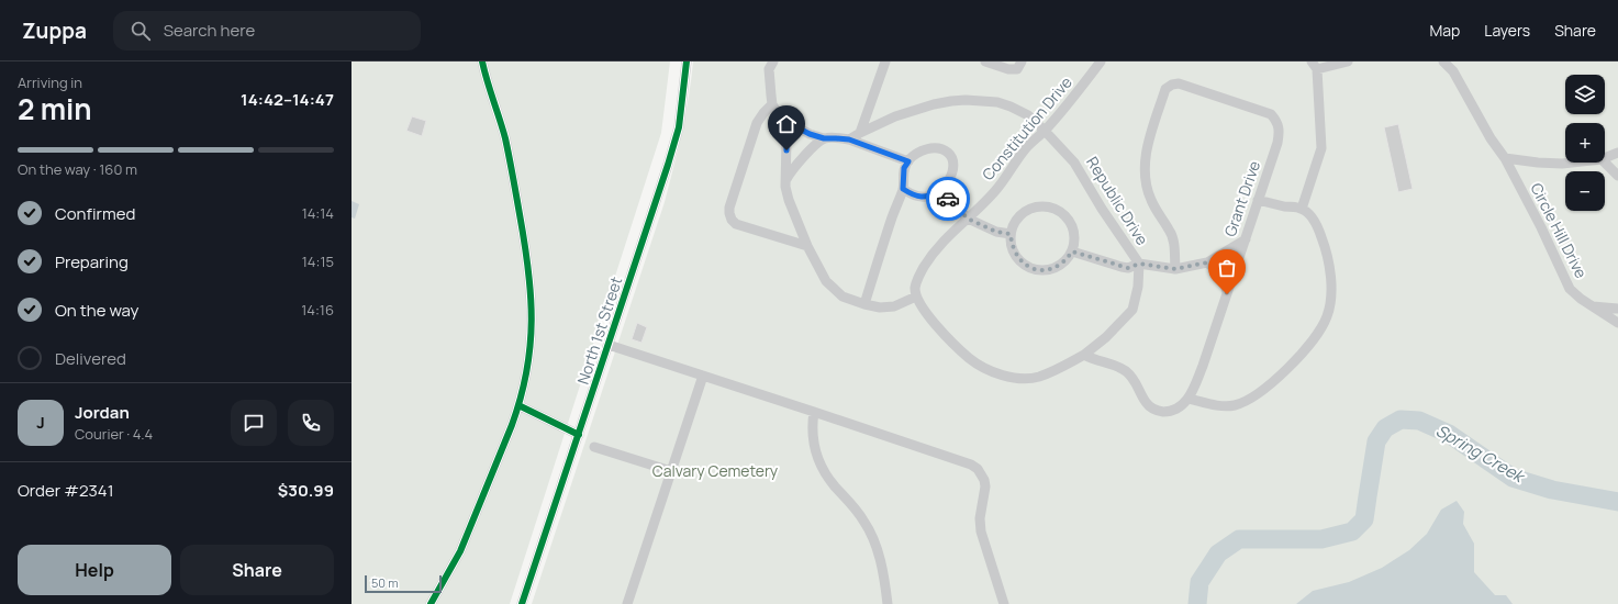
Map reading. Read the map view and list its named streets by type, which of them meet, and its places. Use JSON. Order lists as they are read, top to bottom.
{
  "streets": {
    "street": [
      "Constitution Drive",
      "Grant Drive",
      "Republic Drive",
      "Circle Hill Drive",
      "North 1st Street"
    ]
  },
  "crossings": [
    ["Constitution Drive", "Republic Drive"]
  ],
  "water": ["Spring Creek"],
  "parks": ["Calvary Cemetery"],
  "scale_bar": "50 m",
  "page": {
    "header": "Zuppa",
    "search": "Search here",
    "nav": ["Map", "Layers", "Share"],
    "heading": ["2 min", "Arriving in", "14:42–14:47"],
    "panel": [
      "Jordan",
      "Courier · 4.4",
      "Order #2341",
      "$30.99"
    ],
    "map_buttons": ["+", "−"],
    "bar": "On the way · 160 m",
    "list": [
      ["Confirmed", "14:14"],
      ["Preparing", "14:15"],
      ["On the way", "14:16"],
      "Delivered"
    ],
    "round": "J",
    "buttons": ["Help", "Share"],
    "scale": "50 m"
  }
}
